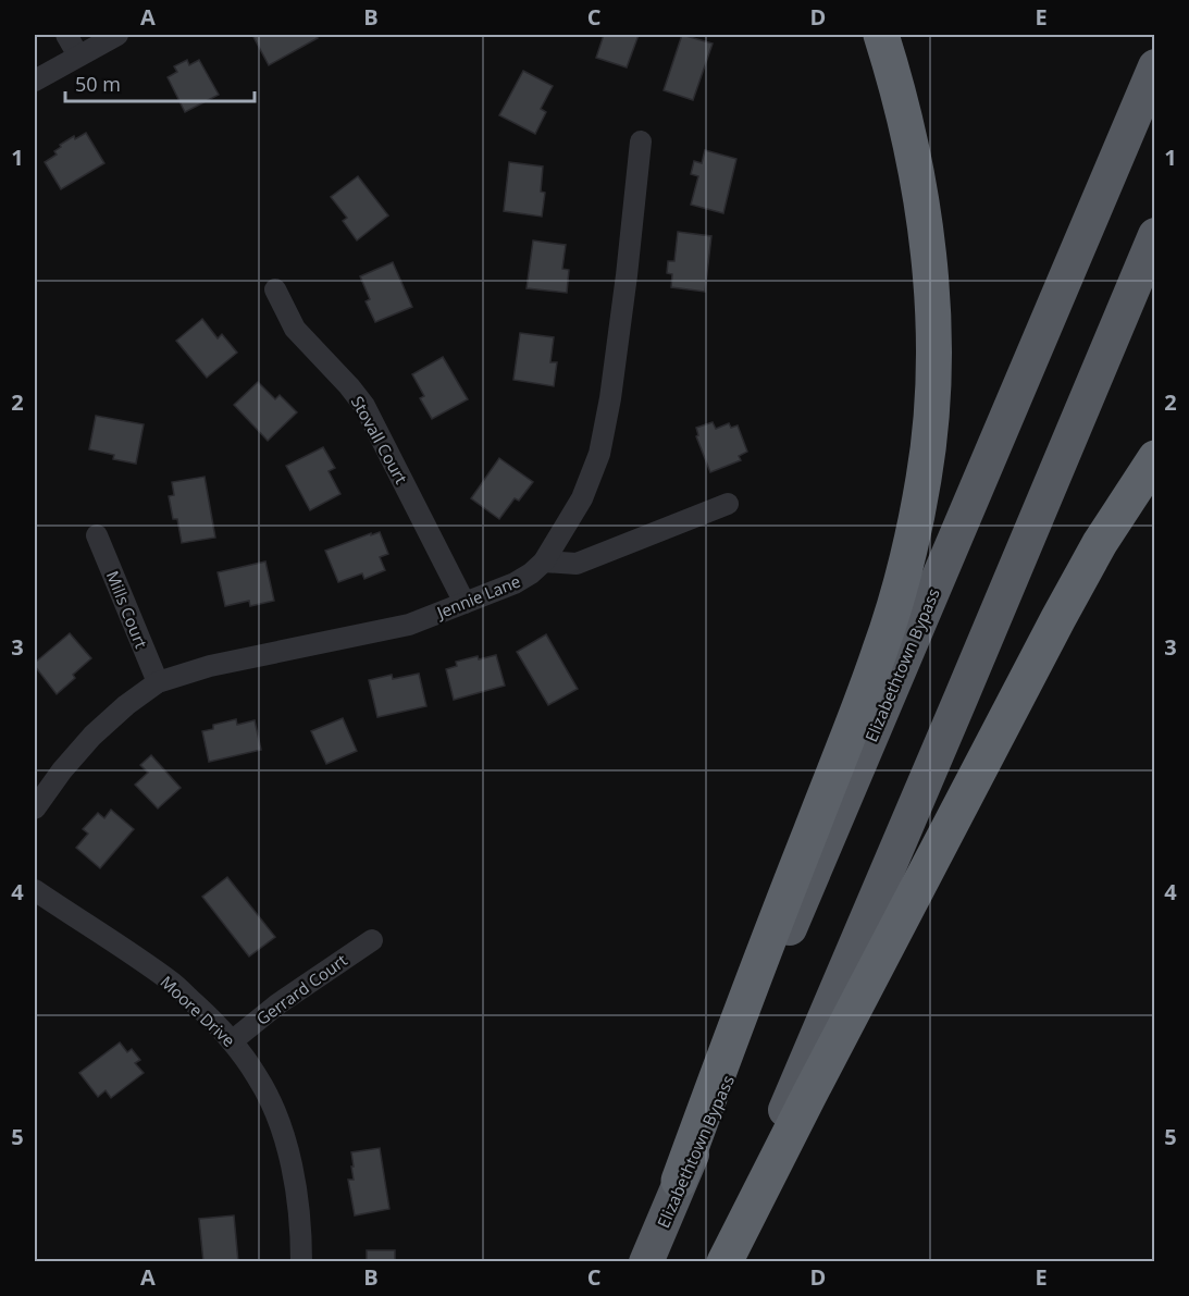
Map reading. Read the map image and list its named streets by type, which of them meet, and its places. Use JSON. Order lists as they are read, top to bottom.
{
  "streets": {
    "highway": ["Elizabethtown Bypass"],
    "street": [
      "Stovall Court",
      "Jennie Lane",
      "Mills Court",
      "Gerrard Court",
      "Moore Drive"
    ]
  },
  "crossings": [
    ["Stovall Court", "Jennie Lane"],
    ["Jennie Lane", "Mills Court"],
    ["Gerrard Court", "Moore Drive"]
  ],
  "scale_bar": "50 m",
  "grid": {
    "columns": [
      "A",
      "B",
      "C",
      "D",
      "E"
    ],
    "rows": [
      "1",
      "2",
      "3",
      "4",
      "5"
    ]
  }
}
